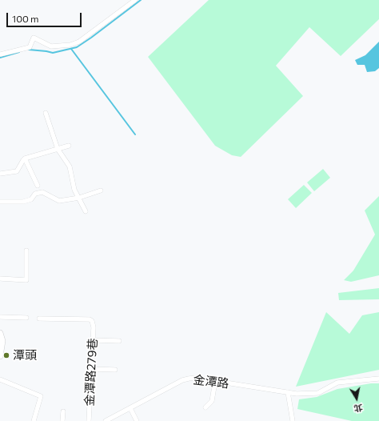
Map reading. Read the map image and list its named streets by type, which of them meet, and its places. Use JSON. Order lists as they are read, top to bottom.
{
  "streets": {
    "street": ["金潭路279巷", "金潭路"]
  },
  "places": ["潭頭"],
  "scale_bar": "100 m",
  "north": "bottom"
}
